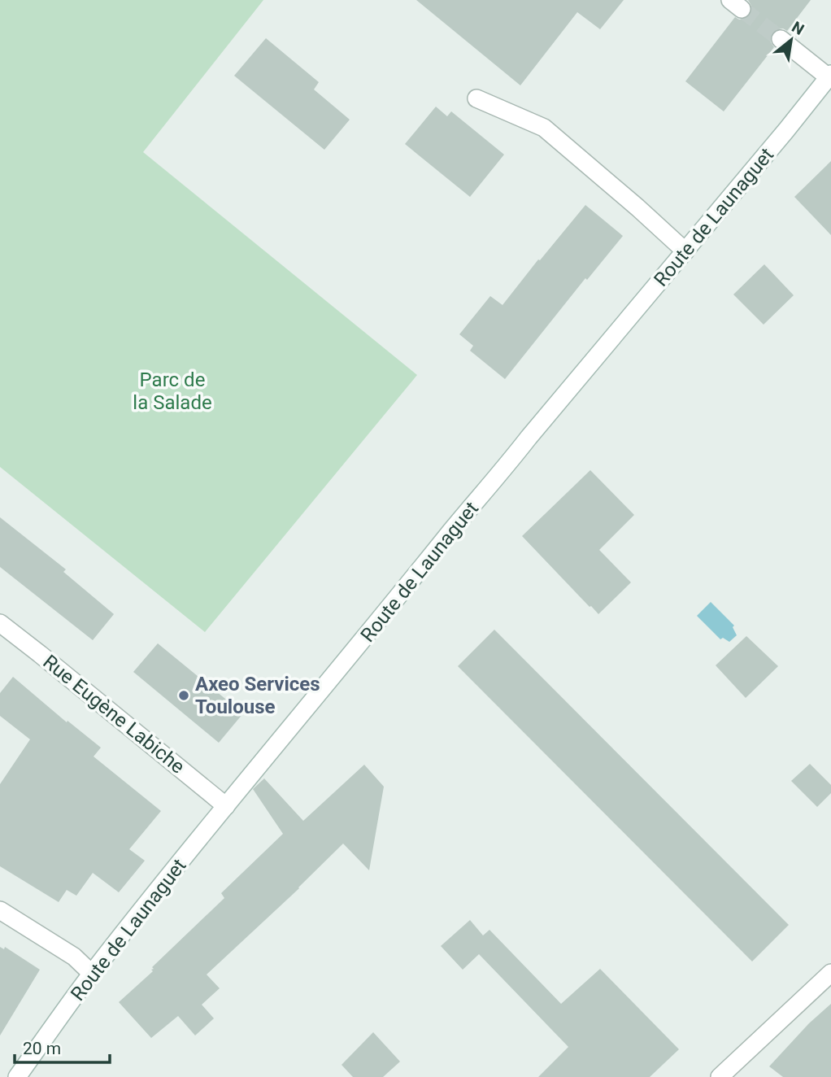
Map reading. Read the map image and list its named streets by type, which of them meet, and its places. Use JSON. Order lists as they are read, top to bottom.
{
  "streets": {
    "main road": ["Route de Launaguet", "Rue Eugène Labiche"]
  },
  "crossings": [
    ["Route de Launaguet", "Rue Eugène Labiche"]
  ],
  "parks": ["Parc de la Salade"],
  "places": ["Axeo Services Toulouse"],
  "scale_bar": "20 m",
  "north": "top right"
}
